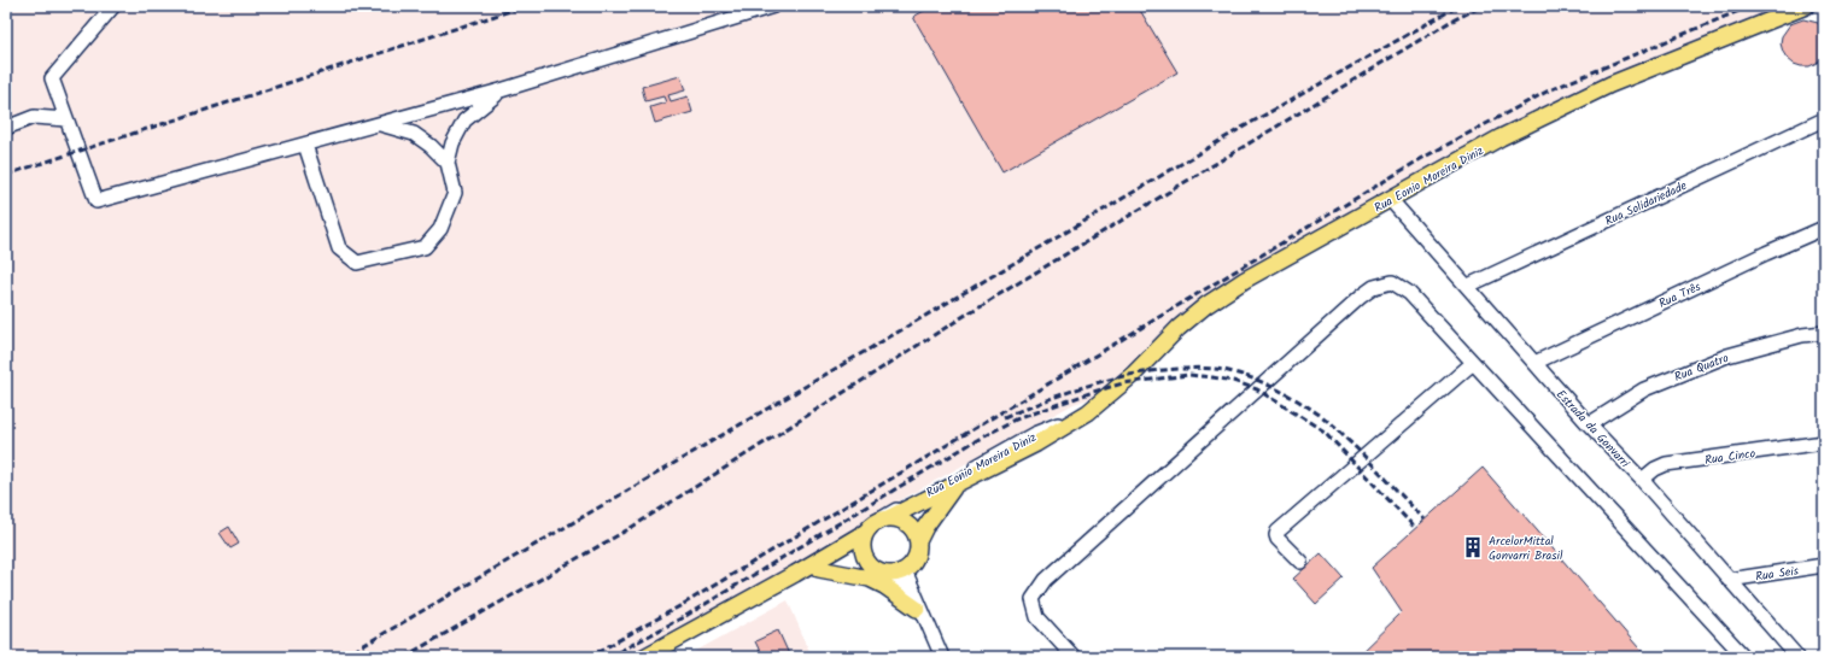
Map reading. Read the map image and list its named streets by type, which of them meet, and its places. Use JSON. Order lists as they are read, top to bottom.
{
  "streets": {
    "main road": ["Rua Eonio Moreira Diniz"],
    "street": [
      "Rua Solidariedade",
      "Rua Três",
      "Rua Quatro",
      "Estrada da Gonvarri",
      "Rua Cinco",
      "Rua Seis"
    ]
  },
  "crossings": [
    ["Rua Eonio Moreira Diniz", "Estrada da Gonvarri"],
    ["Rua Solidariedade", "Estrada da Gonvarri"],
    ["Rua Três", "Estrada da Gonvarri"],
    ["Rua Quatro", "Estrada da Gonvarri"],
    ["Estrada da Gonvarri", "Rua Cinco"],
    ["Estrada da Gonvarri", "Rua Seis"]
  ],
  "places": {
    "building": ["ArcelorMittal Gonvarri Brasil"]
  }
}
